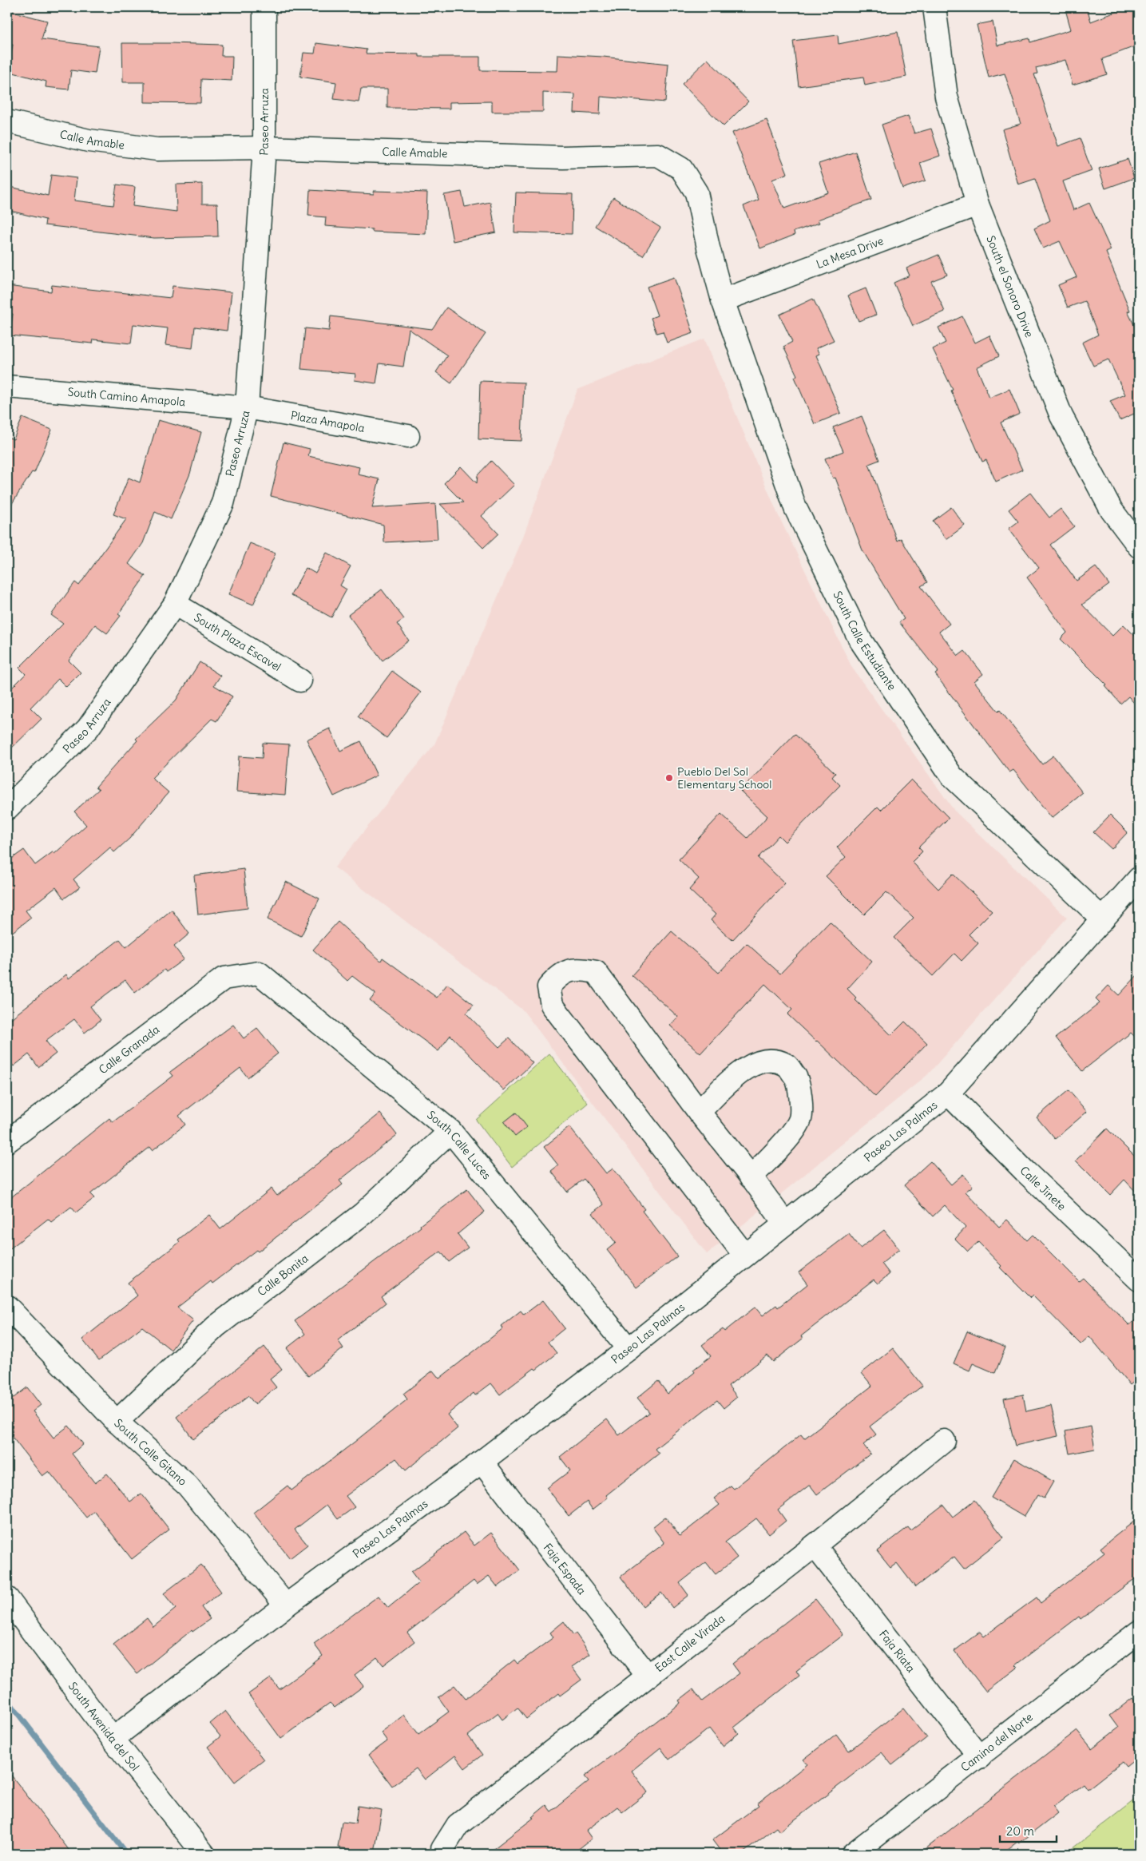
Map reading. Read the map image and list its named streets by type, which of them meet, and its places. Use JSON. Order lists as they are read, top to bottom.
{
  "streets": {
    "street": [
      "Paseo Arruza",
      "Calle Amable",
      "La Mesa Drive",
      "South el Sonoro Drive",
      "South Camino Amapola",
      "Plaza Amapola",
      "South Calle Estudiante",
      "South Plaza Escavel",
      "Calle Granada",
      "Paseo Las Palmas",
      "South Calle Luces",
      "Calle Jinete",
      "Calle Bonita",
      "South Calle Gitano",
      "Faja Espada",
      "East Calle Virada",
      "Faja Riata",
      "South Avenida del Sol",
      "Camino del Norte"
    ]
  },
  "crossings": [
    ["Paseo Arruza", "Calle Amable"],
    ["Paseo Arruza", "South Camino Amapola"],
    ["Paseo Arruza", "Plaza Amapola"],
    ["Paseo Arruza", "South Plaza Escavel"],
    ["Calle Amable", "La Mesa Drive"],
    ["Calle Amable", "South Calle Estudiante"],
    ["La Mesa Drive", "South el Sonoro Drive"],
    ["La Mesa Drive", "South Calle Estudiante"],
    ["South Camino Amapola", "Plaza Amapola"],
    ["South Calle Estudiante", "Paseo Las Palmas"],
    ["Calle Granada", "South Calle Luces"],
    ["Paseo Las Palmas", "South Calle Luces"],
    ["Paseo Las Palmas", "Calle Jinete"],
    ["Paseo Las Palmas", "South Calle Gitano"],
    ["Paseo Las Palmas", "Faja Espada"],
    ["Paseo Las Palmas", "South Avenida del Sol"],
    ["South Calle Luces", "Calle Bonita"],
    ["Calle Bonita", "South Calle Gitano"],
    ["Faja Espada", "East Calle Virada"],
    ["East Calle Virada", "Faja Riata"],
    ["Faja Riata", "Camino del Norte"]
  ],
  "places": ["Pueblo Del Sol Elementary School"],
  "scale_bar": "20 m"
}
